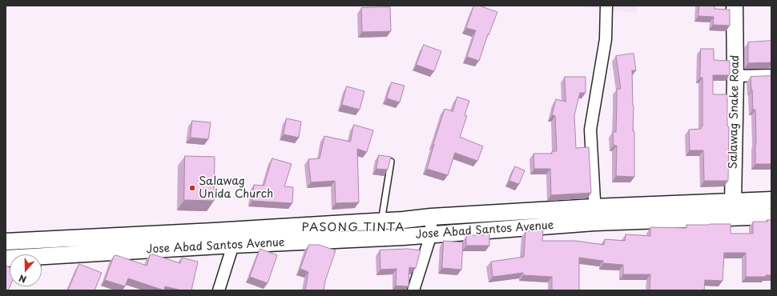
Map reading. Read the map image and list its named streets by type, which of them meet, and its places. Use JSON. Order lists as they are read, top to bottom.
{
  "streets": {
    "main road": ["Salawag Snake Road", "Jose Abad Santos Avenue"]
  },
  "crossings": [
    ["Salawag Snake Road", "Jose Abad Santos Avenue"]
  ],
  "districts": ["PASONG TINTA"],
  "places": ["Salawag Unida Church"],
  "north": "bottom"
}
